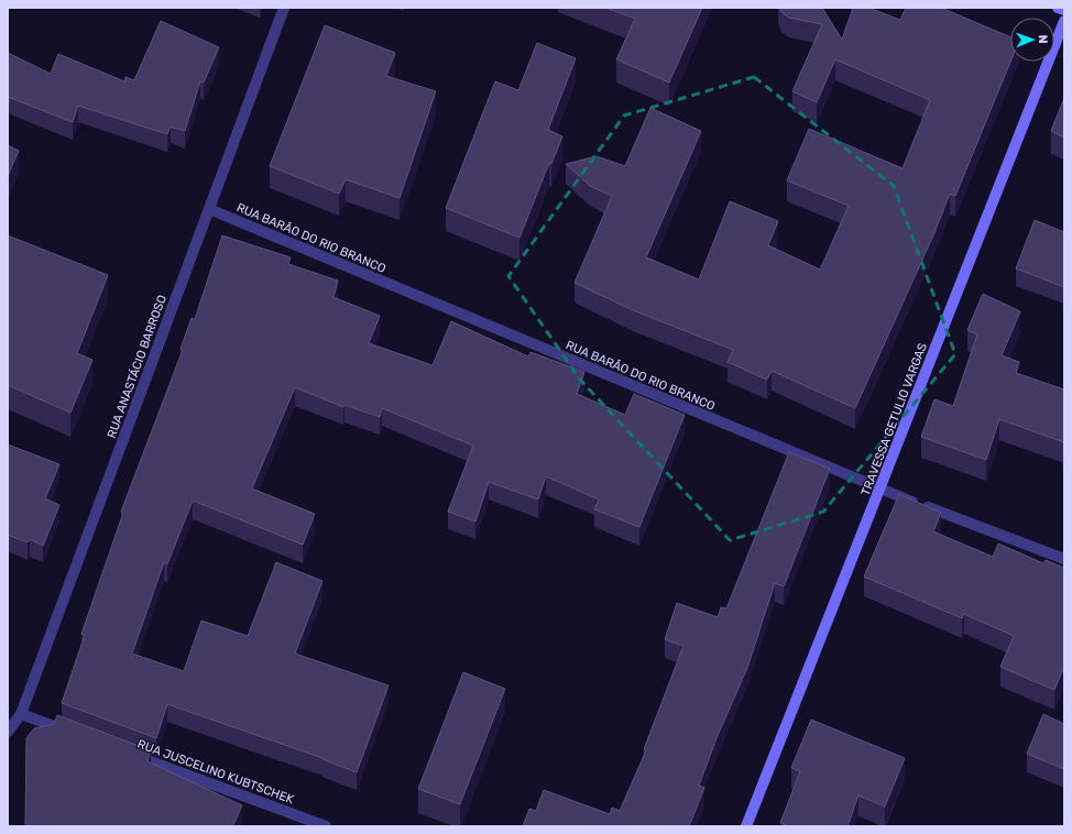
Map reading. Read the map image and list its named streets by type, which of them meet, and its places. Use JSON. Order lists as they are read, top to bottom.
{
  "streets": {
    "street": [
      "RUA BARÃO DO RIO BRANCO",
      "RUA ANASTÁCIO BARROSO",
      "TRAVESSA GETULIO VARGAS",
      "RUA JUSCELINO KUBTSCHEK"
    ]
  },
  "crossings": [
    ["RUA BARÃO DO RIO BRANCO", "RUA ANASTÁCIO BARROSO"],
    ["RUA BARÃO DO RIO BRANCO", "TRAVESSA GETULIO VARGAS"]
  ],
  "north": "right"
}
